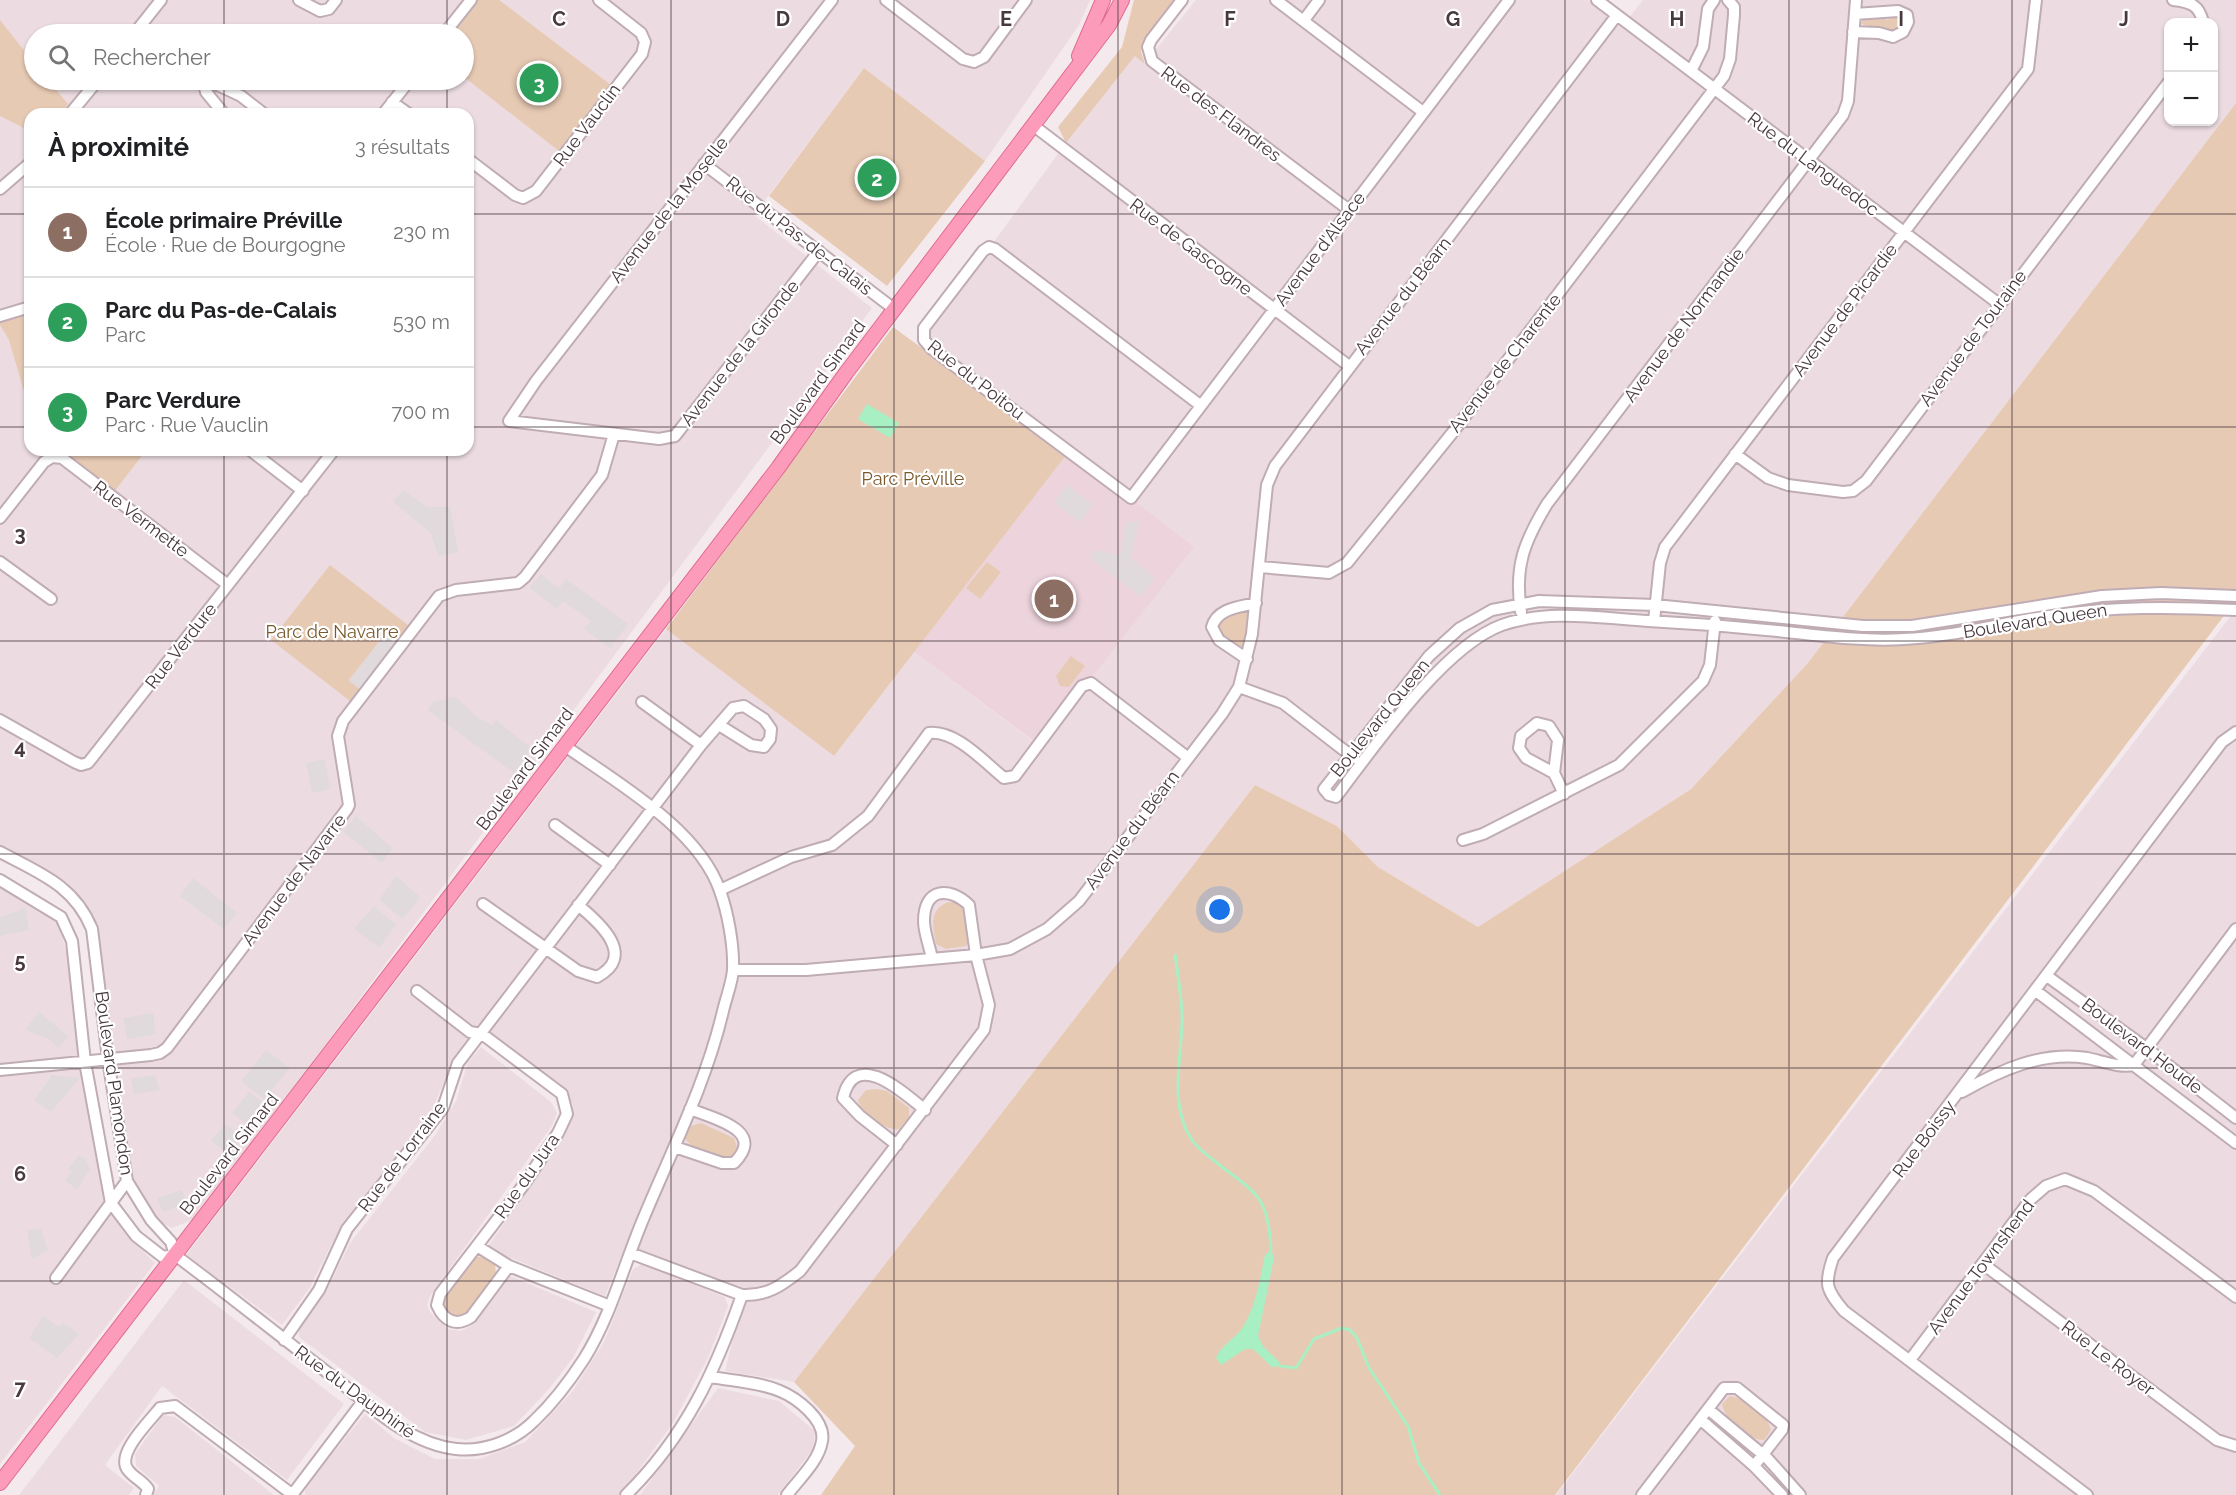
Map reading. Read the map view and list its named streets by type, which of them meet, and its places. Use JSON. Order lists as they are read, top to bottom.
{
  "streets": {
    "main road": ["Boulevard Simard"],
    "street": [
      "Rue des Flandres",
      "Rue Vauclin",
      "Rue du Languedoc",
      "Avenue de la Moselle",
      "Rue du Pas-de-Calais",
      "Rue de Gascogne",
      "Avenue d'Alsace",
      "Avenue du Béarn",
      "Avenue de Picardie",
      "Avenue de Normandie",
      "Avenue de Touraine",
      "Avenue de la Gironde",
      "Avenue de Charente",
      "Rue du Poitou",
      "Rue Vermette",
      "Boulevard Queen",
      "Rue Verdure",
      "Avenue de Navarre",
      "Boulevard Houde",
      "Boulevard Plamondon",
      "Rue Boissy",
      "Rue de Lorraine",
      "Rue du Jura",
      "Avenue Townshend",
      "Rue Le Royer",
      "Rue du Dauphiné"
    ]
  },
  "crossings": [
    ["Rue des Flandres", "Avenue d'Alsace"],
    ["Rue du Languedoc", "Avenue du Béarn"],
    ["Rue du Languedoc", "Avenue de Picardie"],
    ["Rue du Languedoc", "Avenue de Normandie"],
    ["Rue du Languedoc", "Avenue de Touraine"],
    ["Rue du Languedoc", "Avenue de Charente"],
    ["Avenue de la Moselle", "Rue du Pas-de-Calais"],
    ["Avenue de la Moselle", "Avenue de la Gironde"],
    ["Rue du Pas-de-Calais", "Avenue de la Gironde"],
    ["Rue du Pas-de-Calais", "Boulevard Simard"],
    ["Rue de Gascogne", "Avenue d'Alsace"],
    ["Rue de Gascogne", "Avenue du Béarn"],
    ["Rue de Gascogne", "Boulevard Simard"],
    ["Avenue d'Alsace", "Rue du Poitou"],
    ["Avenue du Béarn", "Avenue de Charente"],
    ["Avenue du Béarn", "Rue du Dauphiné"],
    ["Avenue de Picardie", "Avenue de Touraine"],
    ["Avenue de Picardie", "Boulevard Queen"],
    ["Avenue de Normandie", "Boulevard Queen"],
    ["Avenue de la Gironde", "Avenue de Navarre"],
    ["Boulevard Simard", "Boulevard Plamondon"],
    ["Boulevard Simard", "Rue du Dauphiné"],
    ["Rue Vermette", "Rue Verdure"],
    ["Avenue de Navarre", "Boulevard Plamondon"],
    ["Boulevard Houde", "Rue Boissy"],
    ["Boulevard Plamondon", "Rue du Dauphiné"],
    ["Rue Boissy", "Avenue Townshend"],
    ["Rue de Lorraine", "Rue du Jura"],
    ["Rue de Lorraine", "Rue du Dauphiné"],
    ["Avenue Townshend", "Rue Le Royer"]
  ],
  "parks": ["Parc Préville", "Parc de Navarre"],
  "page": {
    "map_buttons": ["+", "−"],
    "search": "Rechercher",
    "pins": ["3", "2", "1"],
    "heading": ["À proximité", "3 résultats"],
    "list": [
      {
        "mark": "1",
        "name": "École primaire Préville",
        "note": "École · Rue de Bourgogne",
        "value": "230 m"
      },
      {
        "mark": "2",
        "name": "Parc du Pas-de-Calais",
        "note": "Parc",
        "value": "530 m"
      },
      {
        "mark": "3",
        "name": "Parc Verdure",
        "note": "Parc · Rue Vauclin",
        "value": "700 m"
      }
    ]
  },
  "grid": {
    "columns": [
      "C",
      "D",
      "E",
      "F",
      "G",
      "H",
      "I",
      "J"
    ],
    "rows": [
      "3",
      "4",
      "5",
      "6",
      "7"
    ]
  }
}
